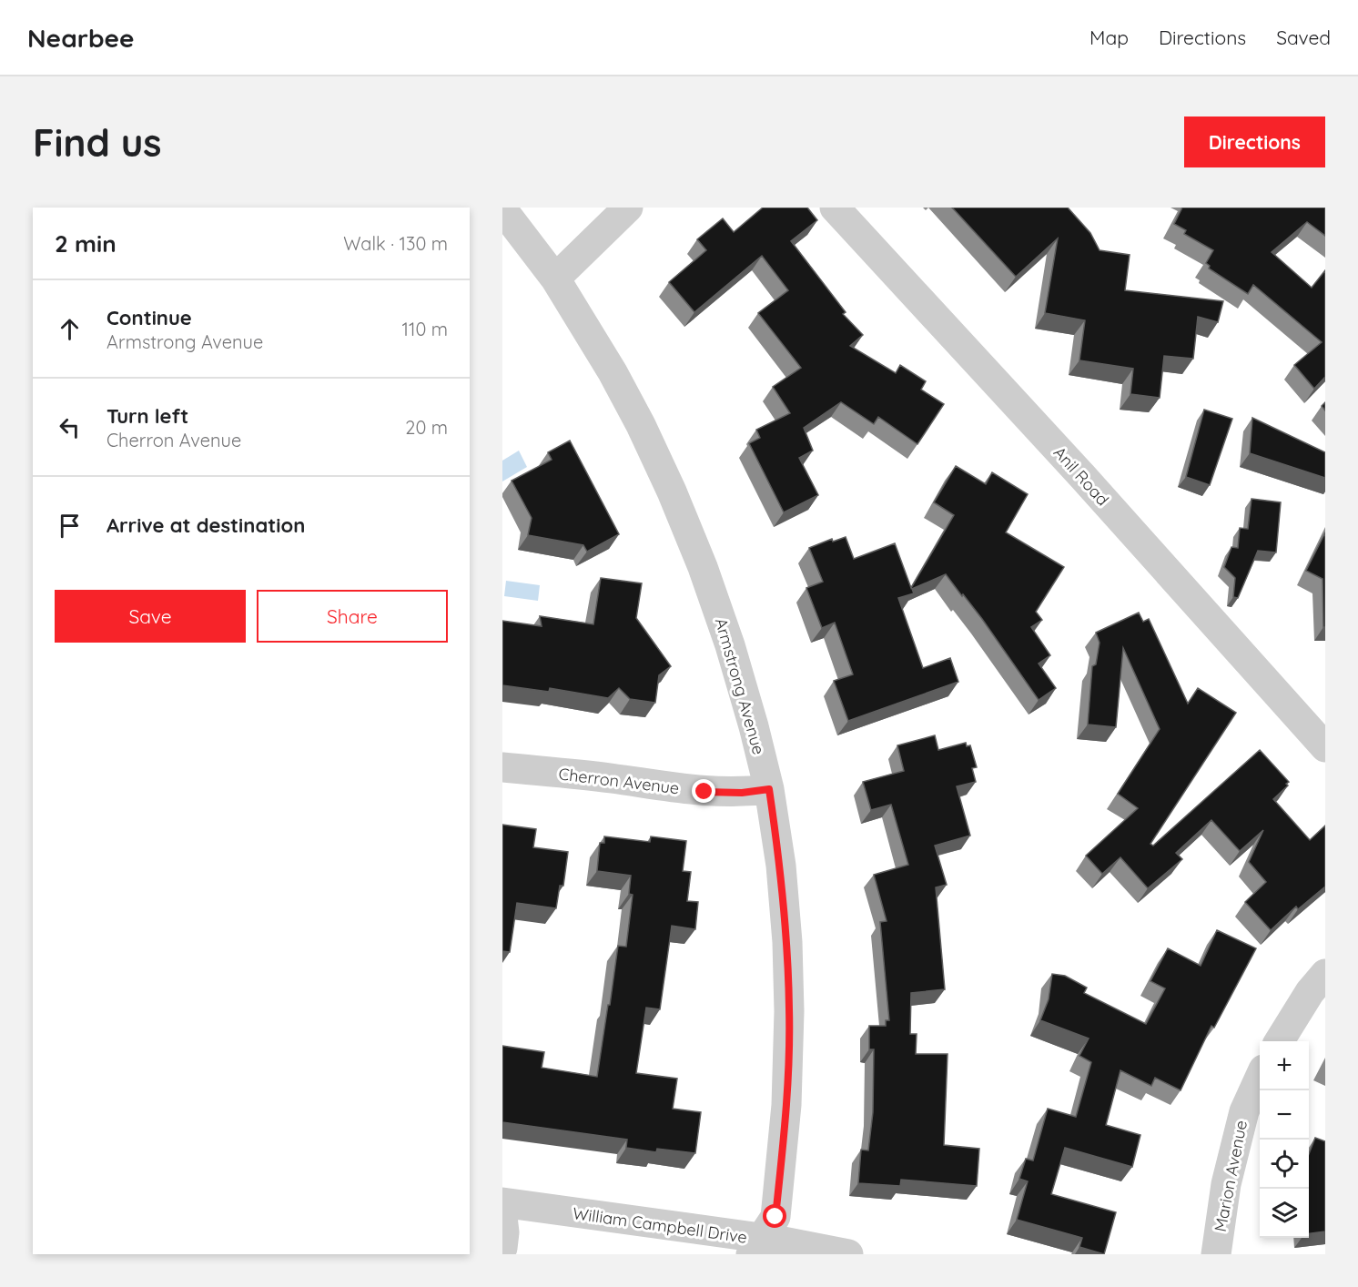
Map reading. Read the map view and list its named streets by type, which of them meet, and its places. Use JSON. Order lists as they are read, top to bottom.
{
  "streets": {
    "street": [
      "Anil Road",
      "Armstrong Avenue",
      "Cherron Avenue",
      "Marion Avenue",
      "William Campbell Drive"
    ]
  },
  "crossings": [
    ["Armstrong Avenue", "Cherron Avenue"],
    ["Armstrong Avenue", "William Campbell Drive"]
  ],
  "page": {
    "header": "Nearbee",
    "nav": ["Map", "Directions", "Saved"],
    "buttons": [
      "Directions",
      ["Save", "Share"]
    ],
    "title": "Find us",
    "heading": ["2 min", "Walk · 130 m"],
    "list": [
      ["Continue", "Armstrong Avenue", "110 m"],
      ["Turn left", "Cherron Avenue", "20 m"],
      "Arrive at destination"
    ],
    "map_buttons": ["+", "−"]
  }
}
